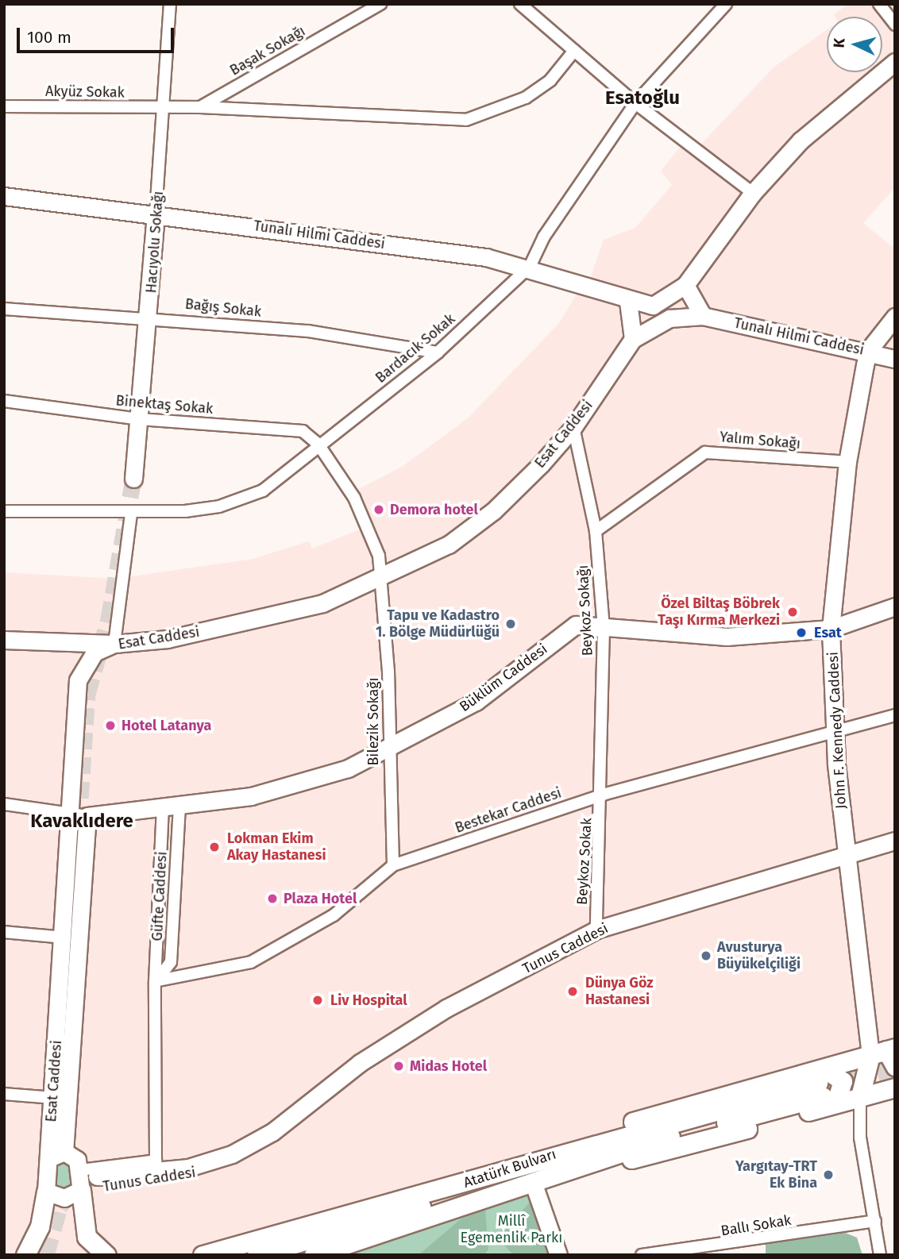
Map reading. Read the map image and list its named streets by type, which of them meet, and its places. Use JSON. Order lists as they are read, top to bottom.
{
  "streets": {
    "main road": ["Atatürk Bulvarı"],
    "street": [
      "Başak Sokağı",
      "Akyüz Sokak",
      "Tunalı Hilmi Caddesi",
      "Hacıyolu Sokağı",
      "Bağış Sokak",
      "Bardacık Sokak",
      "Binektaş Sokak",
      "Esat Caddesi",
      "Yalım Sokağı",
      "Beykoz Sokağı",
      "Büklüm Caddesi",
      "Bilezik Sokağı",
      "John F. Kennedy Caddesi",
      "Bestekar Caddesi",
      "Beykoz Sokak",
      "Güfte Caddesi",
      "Tunus Caddesi",
      "Ballı Sokak"
    ]
  },
  "crossings": [
    ["Başak Sokağı", "Akyüz Sokak"],
    ["Başak Sokağı", "Hacıyolu Sokağı"],
    ["Akyüz Sokak", "Hacıyolu Sokağı"],
    ["Tunalı Hilmi Caddesi", "Hacıyolu Sokağı"],
    ["Tunalı Hilmi Caddesi", "Bardacık Sokak"],
    ["Tunalı Hilmi Caddesi", "Esat Caddesi"],
    ["Tunalı Hilmi Caddesi", "John F. Kennedy Caddesi"],
    ["Hacıyolu Sokağı", "Bağış Sokak"],
    ["Hacıyolu Sokağı", "Binektaş Sokak"],
    ["Bağış Sokak", "Bardacık Sokak"],
    ["Bardacık Sokak", "Binektaş Sokak"],
    ["Bardacık Sokak", "Bilezik Sokağı"],
    ["Binektaş Sokak", "Bilezik Sokağı"],
    ["Esat Caddesi", "Beykoz Sokağı"],
    ["Esat Caddesi", "Büklüm Caddesi"],
    ["Esat Caddesi", "Bilezik Sokağı"],
    ["Esat Caddesi", "Tunus Caddesi"],
    ["Yalım Sokağı", "Beykoz Sokağı"],
    ["Yalım Sokağı", "John F. Kennedy Caddesi"],
    ["Beykoz Sokağı", "Büklüm Caddesi"],
    ["Beykoz Sokağı", "Bestekar Caddesi"],
    ["Beykoz Sokağı", "Beykoz Sokak"],
    ["Büklüm Caddesi", "Bilezik Sokağı"],
    ["Büklüm Caddesi", "John F. Kennedy Caddesi"],
    ["Büklüm Caddesi", "Güfte Caddesi"],
    ["Bilezik Sokağı", "Bestekar Caddesi"],
    ["John F. Kennedy Caddesi", "Bestekar Caddesi"],
    ["John F. Kennedy Caddesi", "Tunus Caddesi"],
    ["Bestekar Caddesi", "Beykoz Sokak"],
    ["Bestekar Caddesi", "Güfte Caddesi"],
    ["Beykoz Sokak", "Tunus Caddesi"],
    ["Güfte Caddesi", "Tunus Caddesi"]
  ],
  "districts": ["Esatoğlu", "Kavaklıdere"],
  "parks": ["Millî Egemenlik Parkı"],
  "places": [
    "Demora hotel",
    "Özel Biltaş Böbrek Taşı Kırma Merkezi",
    "Tapu ve Kadastro 1. Bölge Müdürlüğü",
    "Esat",
    "Hotel Latanya",
    "Lokman Ekim Akay Hastanesi",
    "Plaza Hotel",
    "Avusturya Büyükelçiliği",
    "Dünya Göz Hastanesi",
    "Liv Hospital",
    "Midas Hotel",
    "Yargıtay-TRT Ek Bina"
  ],
  "scale_bar": "100 m",
  "north": "left"
}
